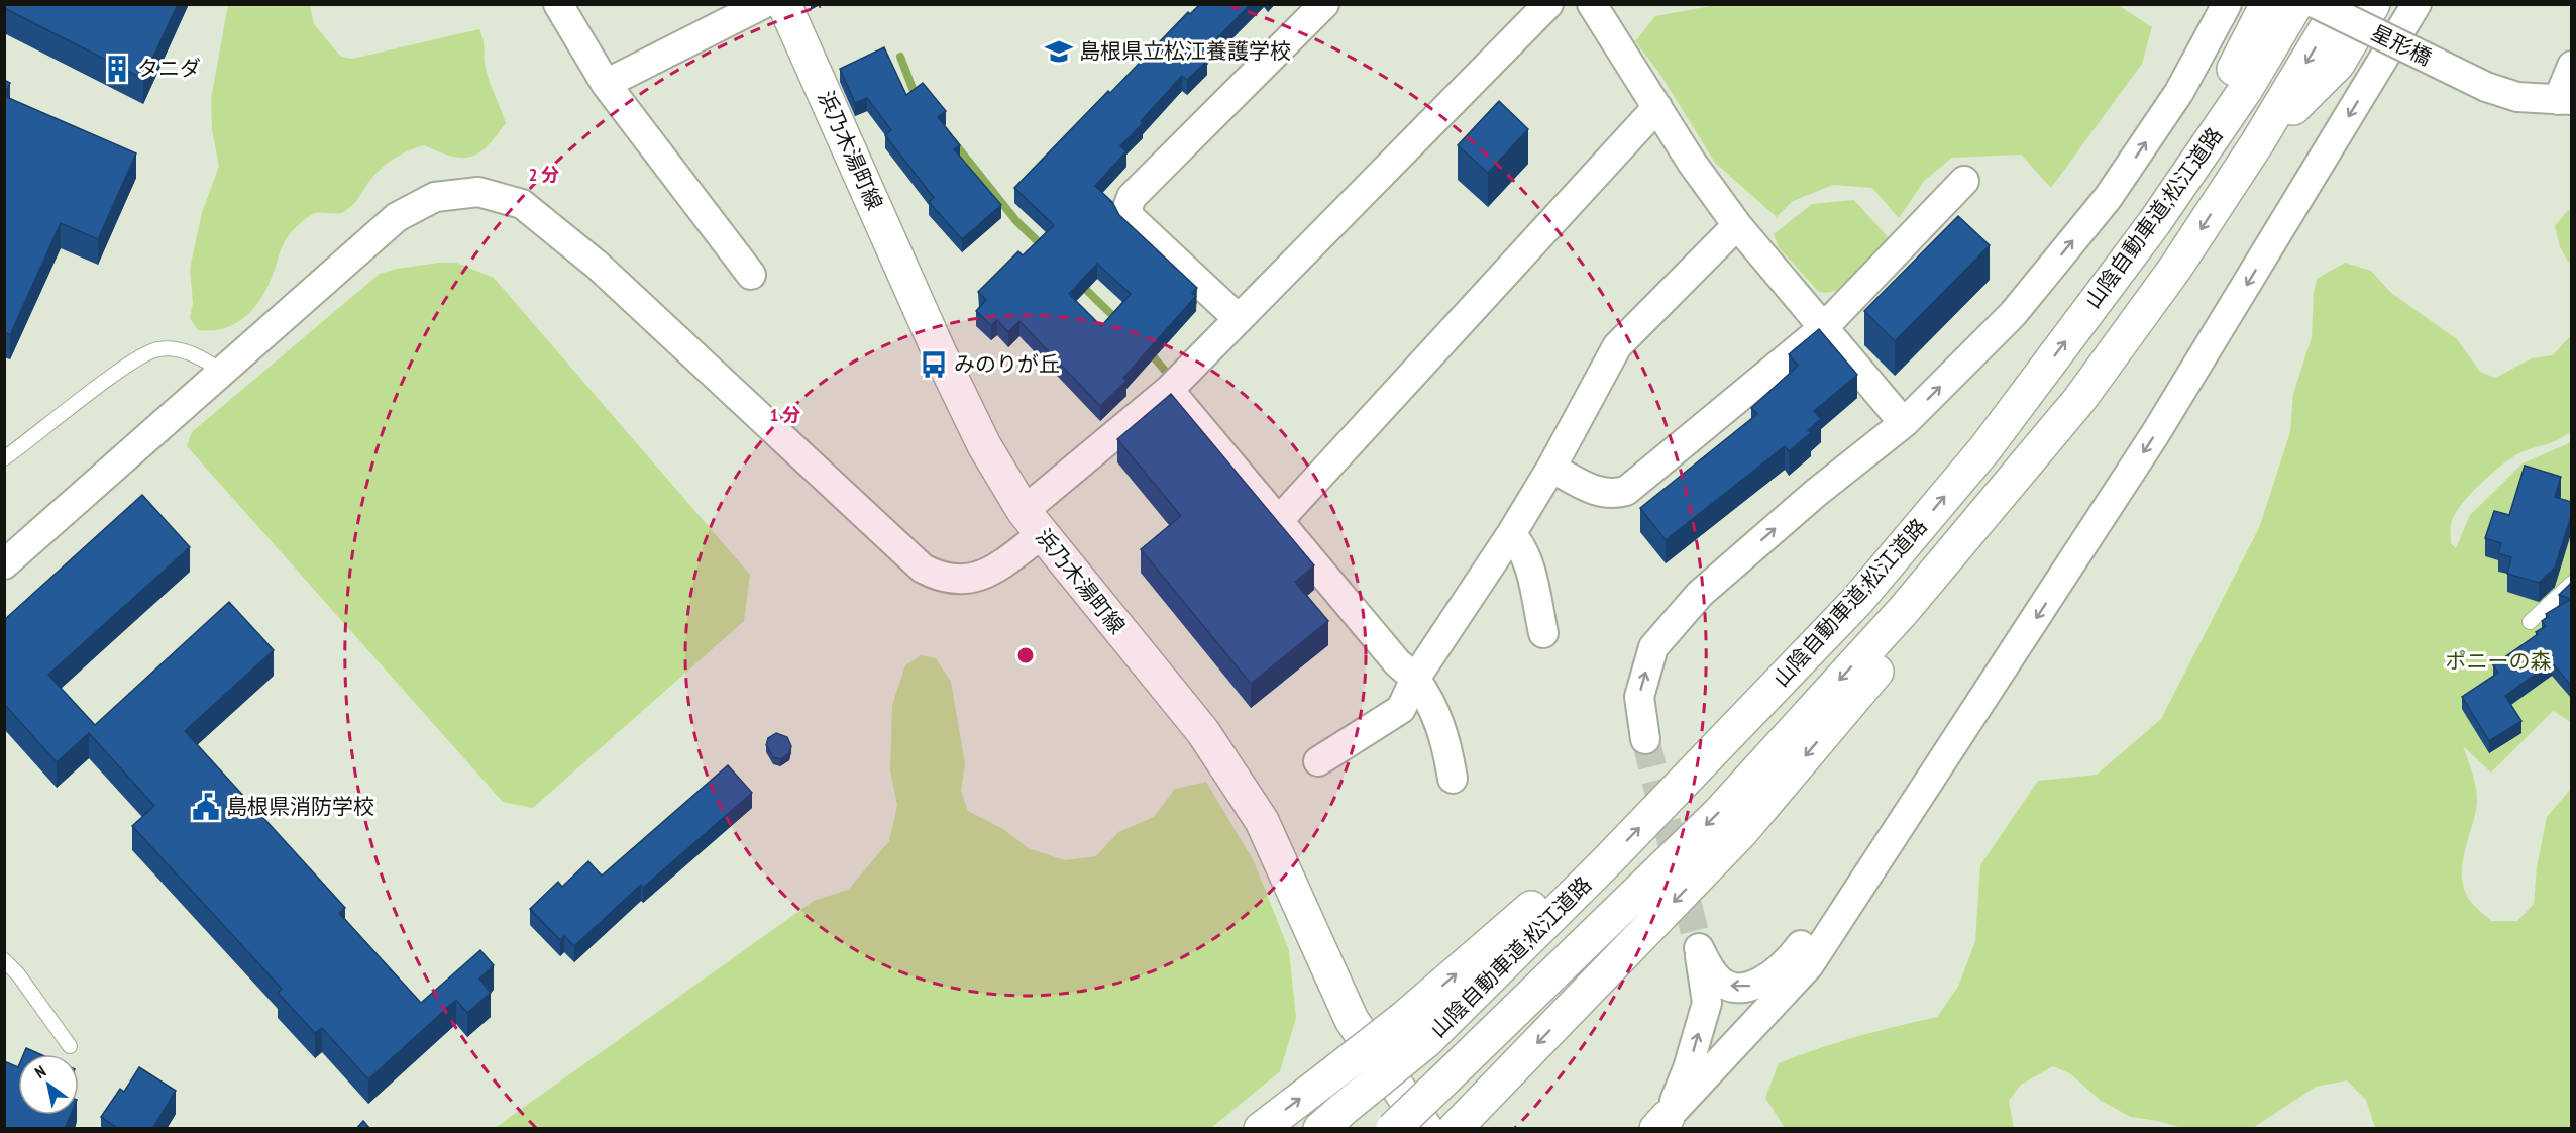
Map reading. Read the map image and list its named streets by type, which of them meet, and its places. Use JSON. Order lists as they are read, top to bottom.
{
  "streets": {
    "main road": ["浜乃木湯町線", "山陰自動車道;松江道路"],
    "street": ["星形橋"]
  },
  "parks": ["ポニーの森"],
  "places": {
    "school or university": ["島根県立松江養護学校"],
    "building": ["タニダ"],
    "bus stop": ["みのりが丘"],
    "public building": ["島根県消防学校"]
  },
  "north": "top left",
  "rings": ["2 分", "1 分"]
}
